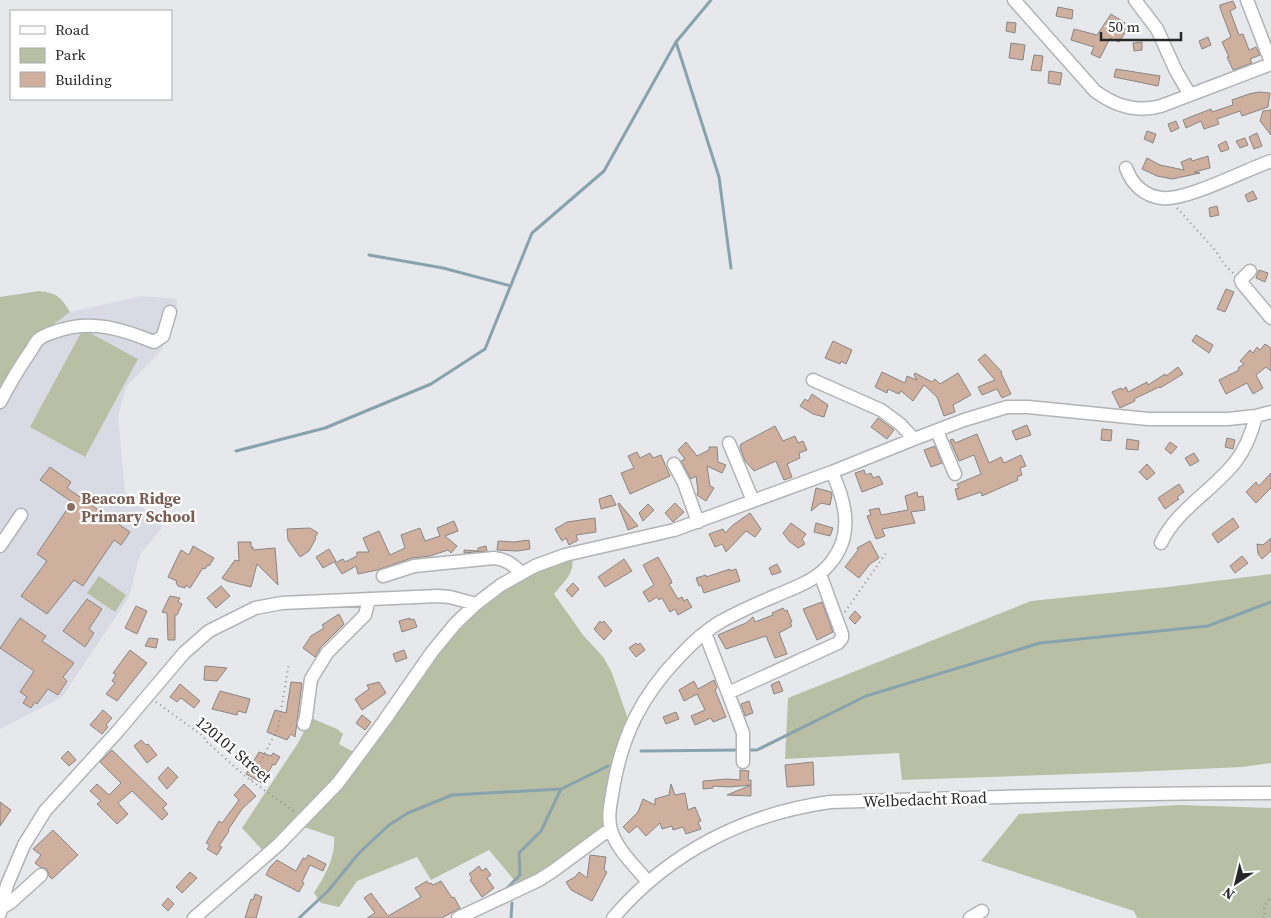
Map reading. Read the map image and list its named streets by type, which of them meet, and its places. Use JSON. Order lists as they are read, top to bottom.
{
  "streets": {
    "street": ["Welbedacht Road"],
    "path": ["120101 Street"]
  },
  "places": ["Beacon Ridge Primary School"],
  "legend": ["Road", "Park", "Building"],
  "scale_bar": "50 m",
  "north": "bottom left"
}
